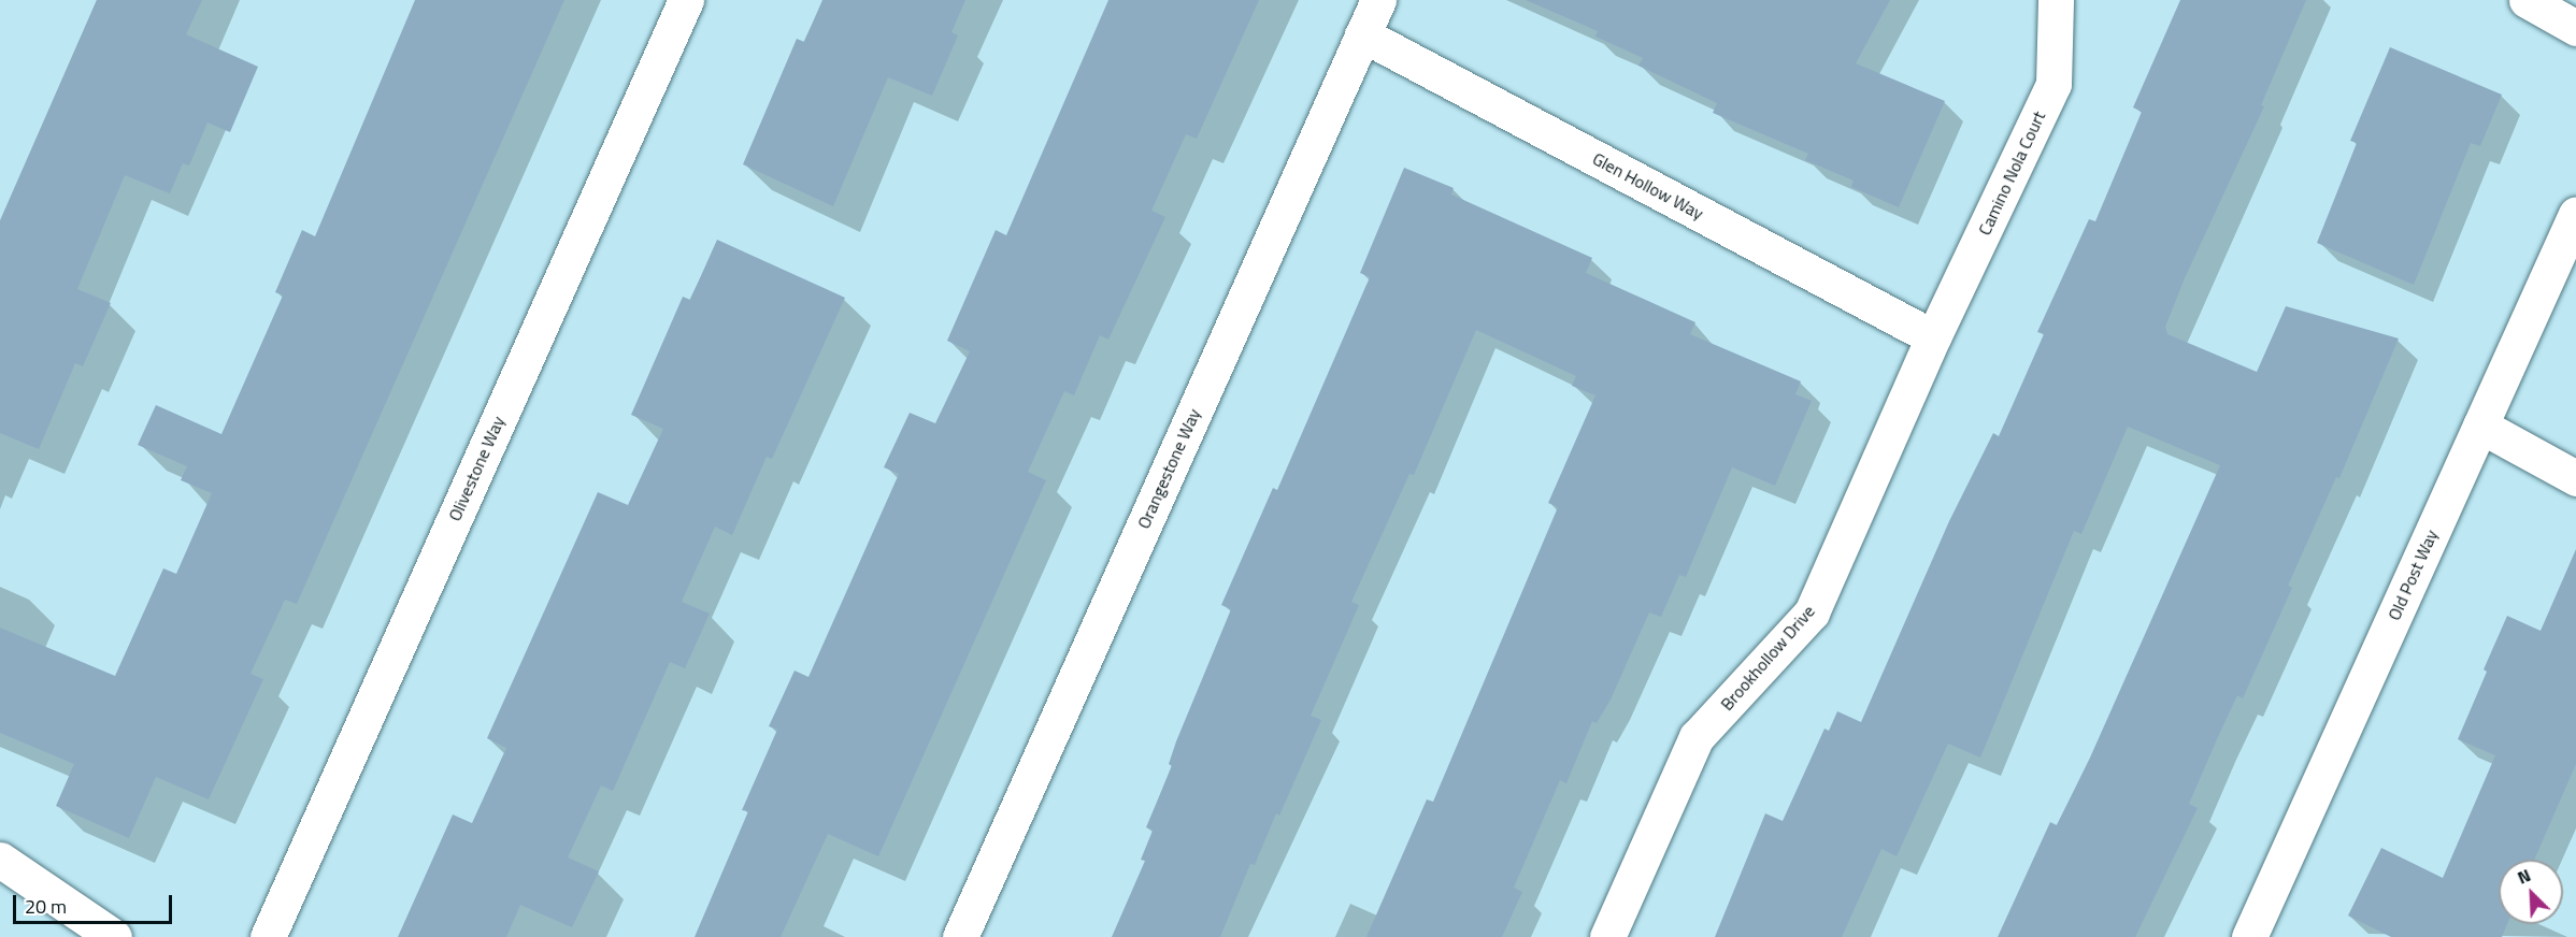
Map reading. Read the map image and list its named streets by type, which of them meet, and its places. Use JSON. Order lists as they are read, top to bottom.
{
  "streets": {
    "street": [
      "Camino Nola Court",
      "Glen Hollow Way",
      "Olivestone Way",
      "Orangestone Way",
      "Old Post Way",
      "Brookhollow Drive"
    ]
  },
  "crossings": [
    ["Camino Nola Court", "Glen Hollow Way"],
    ["Camino Nola Court", "Brookhollow Drive"],
    ["Glen Hollow Way", "Orangestone Way"],
    ["Glen Hollow Way", "Brookhollow Drive"]
  ],
  "scale_bar": "20 m",
  "north": "top left"
}
